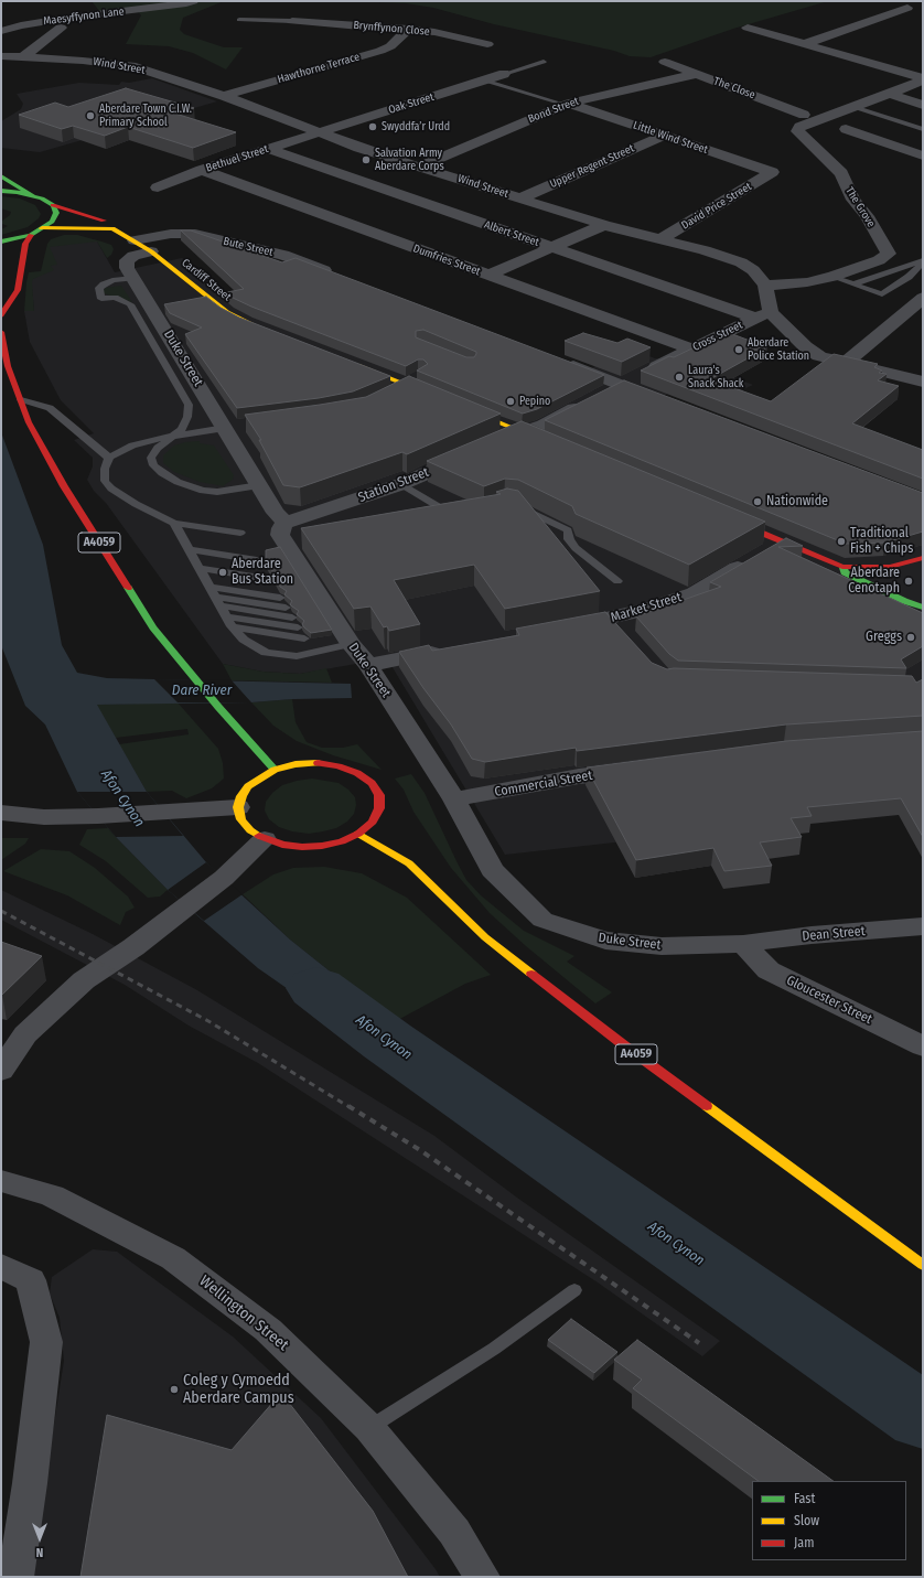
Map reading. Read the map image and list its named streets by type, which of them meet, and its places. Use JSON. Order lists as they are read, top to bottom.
{
  "streets": {
    "main road": ["Cardiff Street", "A4059"],
    "street": [
      "Maesyffynon Lane",
      "Brynffynon Close",
      "Wind Street",
      "Hawthorne Terrace",
      "The Close",
      "Oak Street",
      "Bond Street",
      "Little Wind Street",
      "Bethuel Street",
      "Upper Regent Street",
      "David Price Street",
      "The Grove",
      "Albert Street",
      "Bute Street",
      "Dumfries Street",
      "Cross Street",
      "Duke Street",
      "Station Street",
      "Market Street",
      "Commercial Street",
      "Dean Street",
      "Gloucester Street",
      "Wellington Street"
    ]
  },
  "crossings": [
    ["Brynffynon Close", "Hawthorne Terrace"],
    ["Wind Street", "Hawthorne Terrace"],
    ["Wind Street", "Oak Street"],
    ["Wind Street", "Bond Street"],
    ["Wind Street", "Bethuel Street"],
    ["Wind Street", "Upper Regent Street"],
    ["Wind Street", "David Price Street"],
    ["Wind Street", "The Grove"],
    ["Wind Street", "Albert Street"],
    ["Wind Street", "Cross Street"],
    ["The Close", "Bond Street"],
    ["Oak Street", "Bethuel Street"],
    ["Bond Street", "Little Wind Street"],
    ["Little Wind Street", "Upper Regent Street"],
    ["Little Wind Street", "David Price Street"],
    ["Bethuel Street", "Albert Street"],
    ["Bethuel Street", "Dumfries Street"],
    ["Albert Street", "Cross Street"],
    ["Bute Street", "Cardiff Street"],
    ["Dumfries Street", "Cross Street"],
    ["Cardiff Street", "Duke Street"],
    ["Cross Street", "Station Street"],
    ["Duke Street", "Station Street"],
    ["Duke Street", "Commercial Street"],
    ["Duke Street", "Dean Street"],
    ["Duke Street", "Gloucester Street"],
    ["Dean Street", "Gloucester Street"]
  ],
  "water": ["Dare River", "Afon Cynon"],
  "places": [
    "Aberdare Town C.I.W. Primary School",
    "Swyddfa’r Urdd",
    "Salvation Army Aberdare Corps",
    "Aberdare Police Station",
    "Laura's Snack Shack",
    "Pepino",
    "Nationwide",
    "Traditional Fish + Chips",
    "Aberdare Bus Station",
    "Aberdare Cenotaph",
    "Greggs",
    "Coleg y Cymoedd Aberdare Campus"
  ],
  "legend": ["Fast", "Slow", "Jam"],
  "north": "bottom"
}
